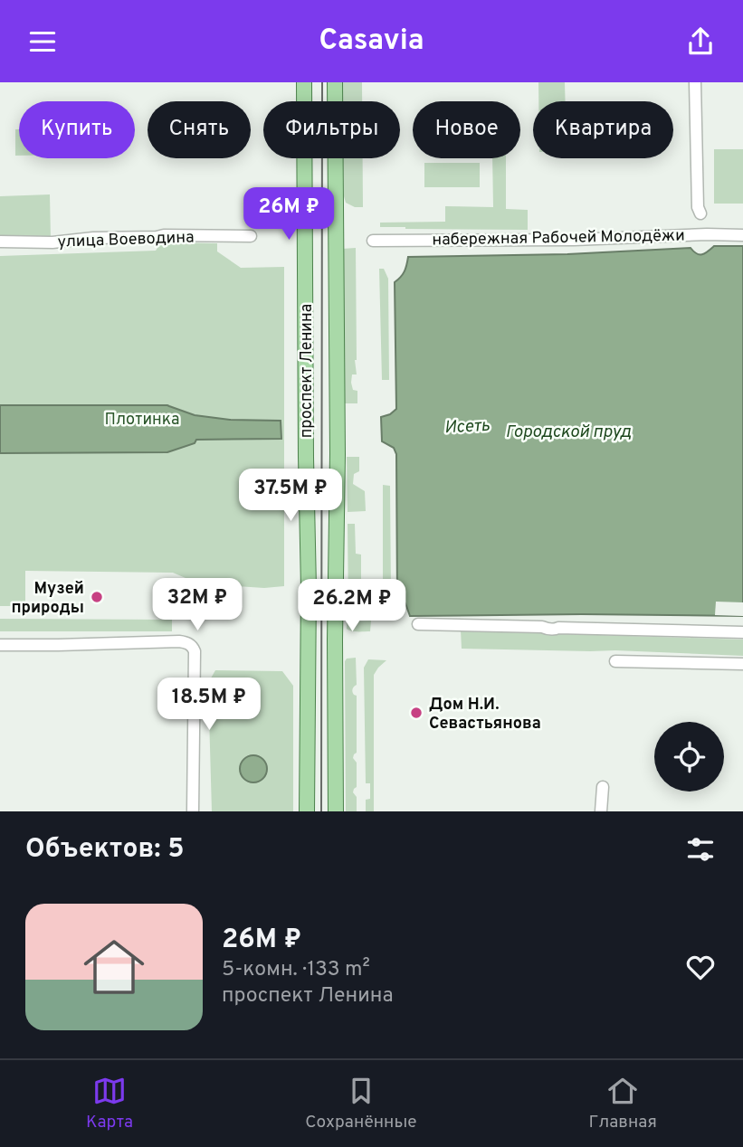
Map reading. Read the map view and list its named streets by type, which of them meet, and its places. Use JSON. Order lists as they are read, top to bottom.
{
  "streets": {
    "main road": ["проспект Ленина"],
    "street": ["набережная Рабочей Молодёжи", "улица Воеводина"]
  },
  "water": ["Исеть", "Городской пруд"],
  "parks": ["Плотинка"],
  "places": ["Музей природы", "Дом Н.И. Севастьянова"],
  "page": {
    "header": "Casavia",
    "chip": [
      "Купить",
      "Снять",
      "Фильтры",
      "Новое",
      "Квартира"
    ],
    "price": [
      "26M ₽",
      "37.5M ₽",
      "32M ₽",
      "26.2M ₽",
      "18.5M ₽"
    ],
    "heading": "Объектов: 5",
    "list": [
      {
        "name": "26M ₽",
        "note": "5-комн. · 133 m² · проспект Ленина"
      }
    ],
    "tabs": ["Карта", "Сохранённые", "Главная"]
  }
}
